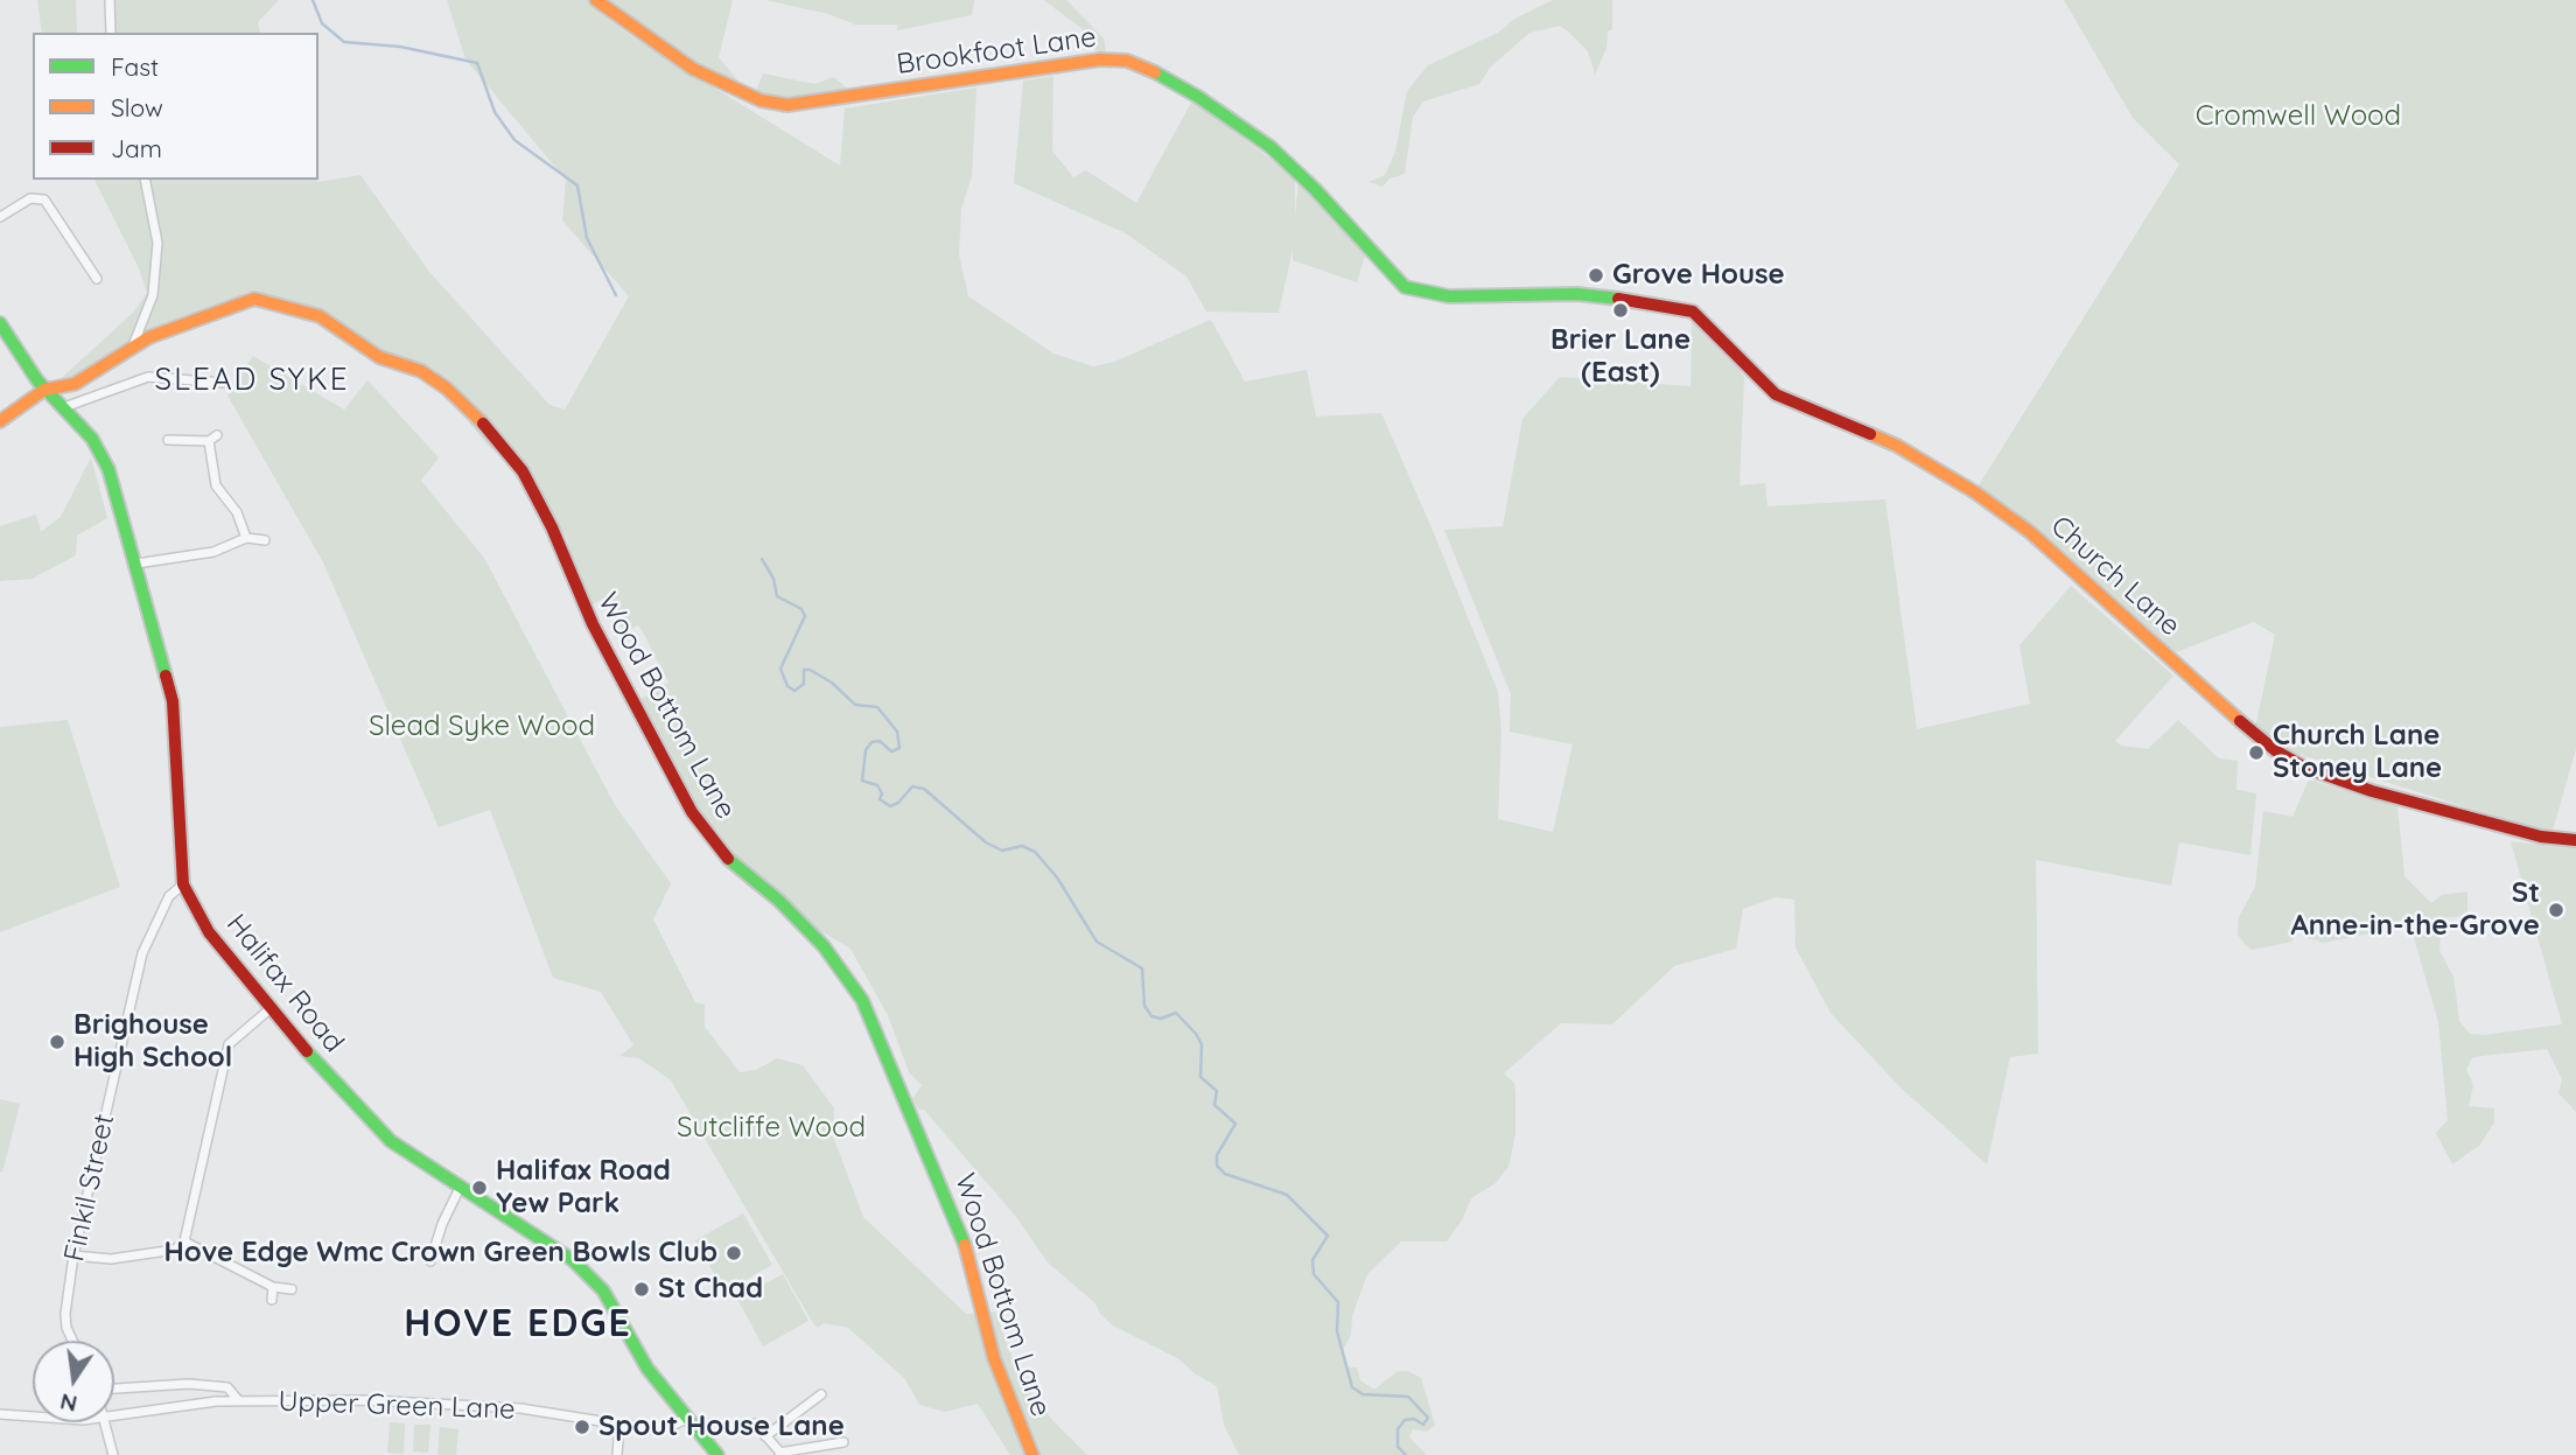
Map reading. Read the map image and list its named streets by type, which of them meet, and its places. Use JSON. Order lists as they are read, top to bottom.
{
  "streets": {
    "street": [
      "Brookfoot Lane",
      "Church Lane",
      "Wood Bottom Lane",
      "Halifax Road",
      "Finkil Street",
      "Upper Green Lane"
    ]
  },
  "crossings": [
    ["Brookfoot Lane", "Church Lane"],
    ["Halifax Road", "Finkil Street"],
    ["Halifax Road", "Upper Green Lane"]
  ],
  "districts": ["SLEAD SYKE", "HOVE EDGE"],
  "parks": ["Cromwell Wood", "Slead Syke Wood", "Sutcliffe Wood"],
  "places": [
    "Grove House",
    "Brier Lane (East)",
    "Church Lane Stoney Lane",
    "St Anne-in-the-Grove",
    "Brighouse High School",
    "Halifax Road Yew Park",
    "Hove Edge Wmc Crown Green Bowls Club",
    "St Chad",
    "Spout House Lane"
  ],
  "legend": ["Fast", "Slow", "Jam"],
  "north": "bottom"
}
